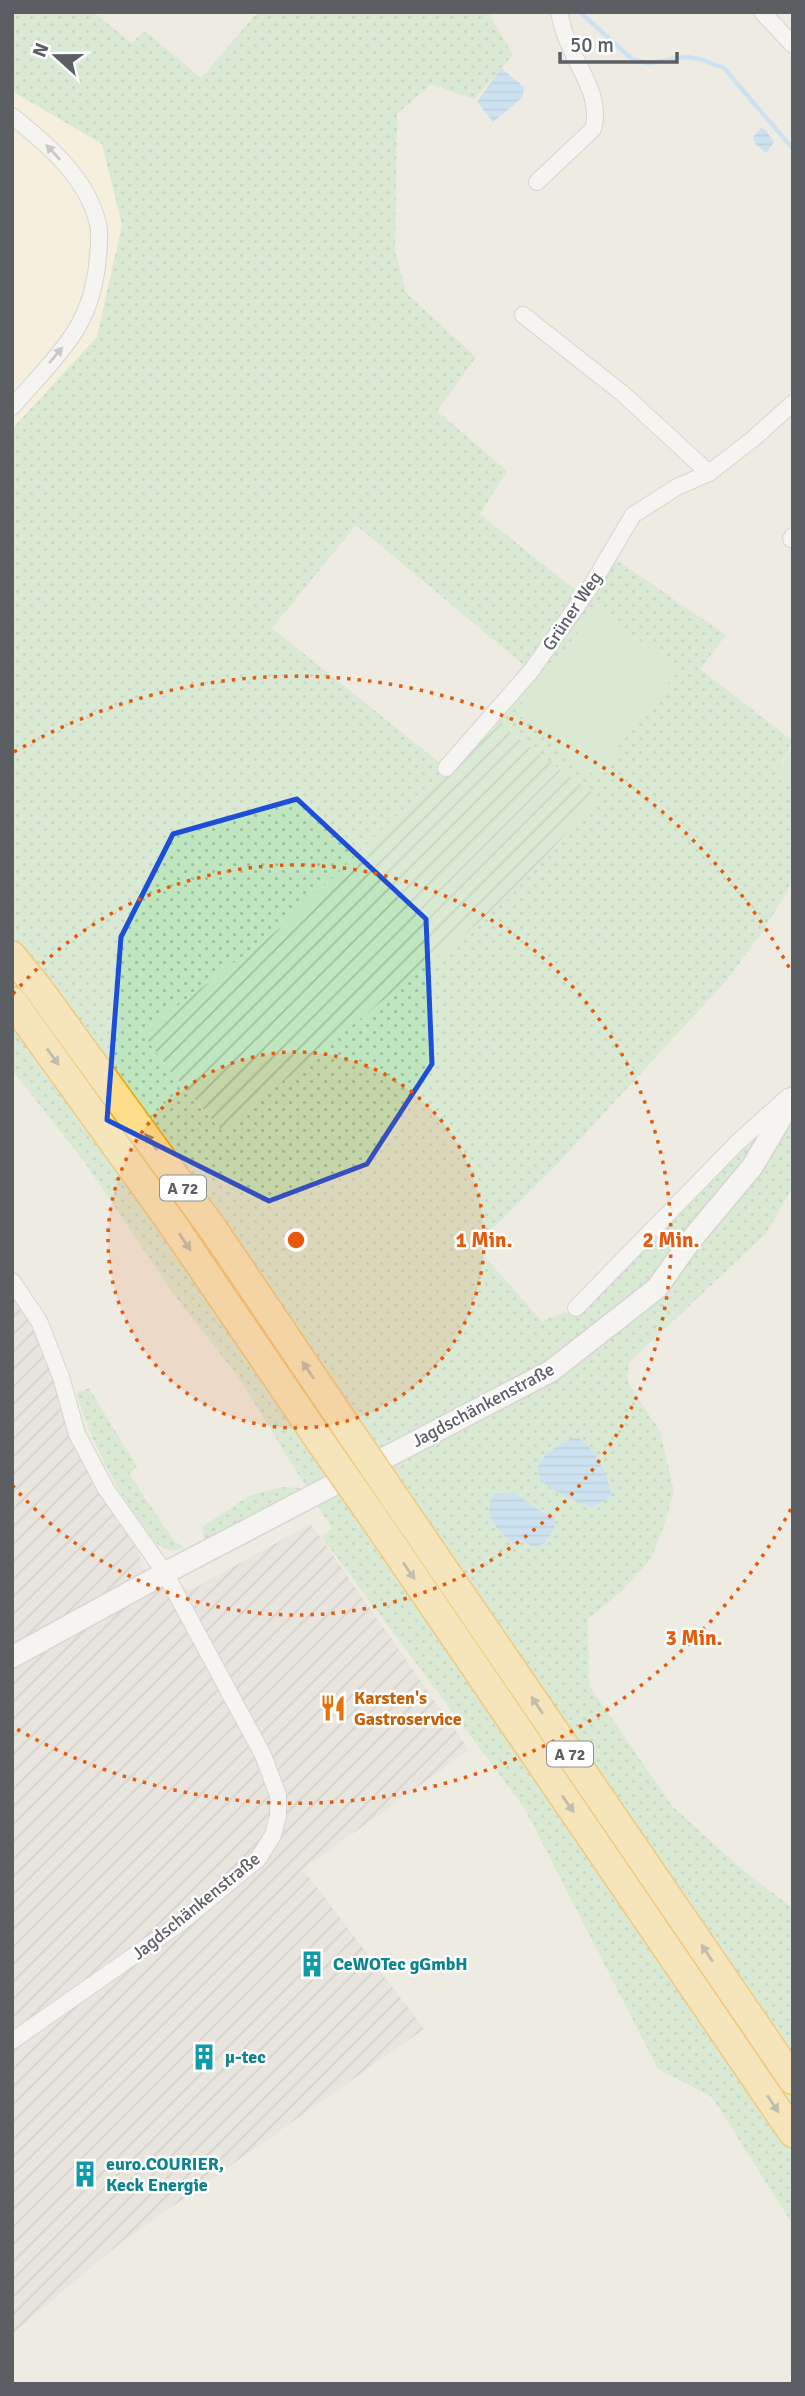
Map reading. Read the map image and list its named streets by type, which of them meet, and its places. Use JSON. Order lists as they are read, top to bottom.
{
  "streets": {
    "highway": ["A 72"],
    "main road": ["Jagdschänkenstraße"],
    "street": ["Grüner Weg"]
  },
  "places": {
    "restaurant": ["Karsten's Gastroservice"],
    "building": ["CeWOTec gGmbH", "µ-tec", "euro.COURIER, Keck Energie"]
  },
  "scale_bar": "50 m",
  "north": "left",
  "rings": ["1 Min.", "2 Min.", "3 Min."]
}
